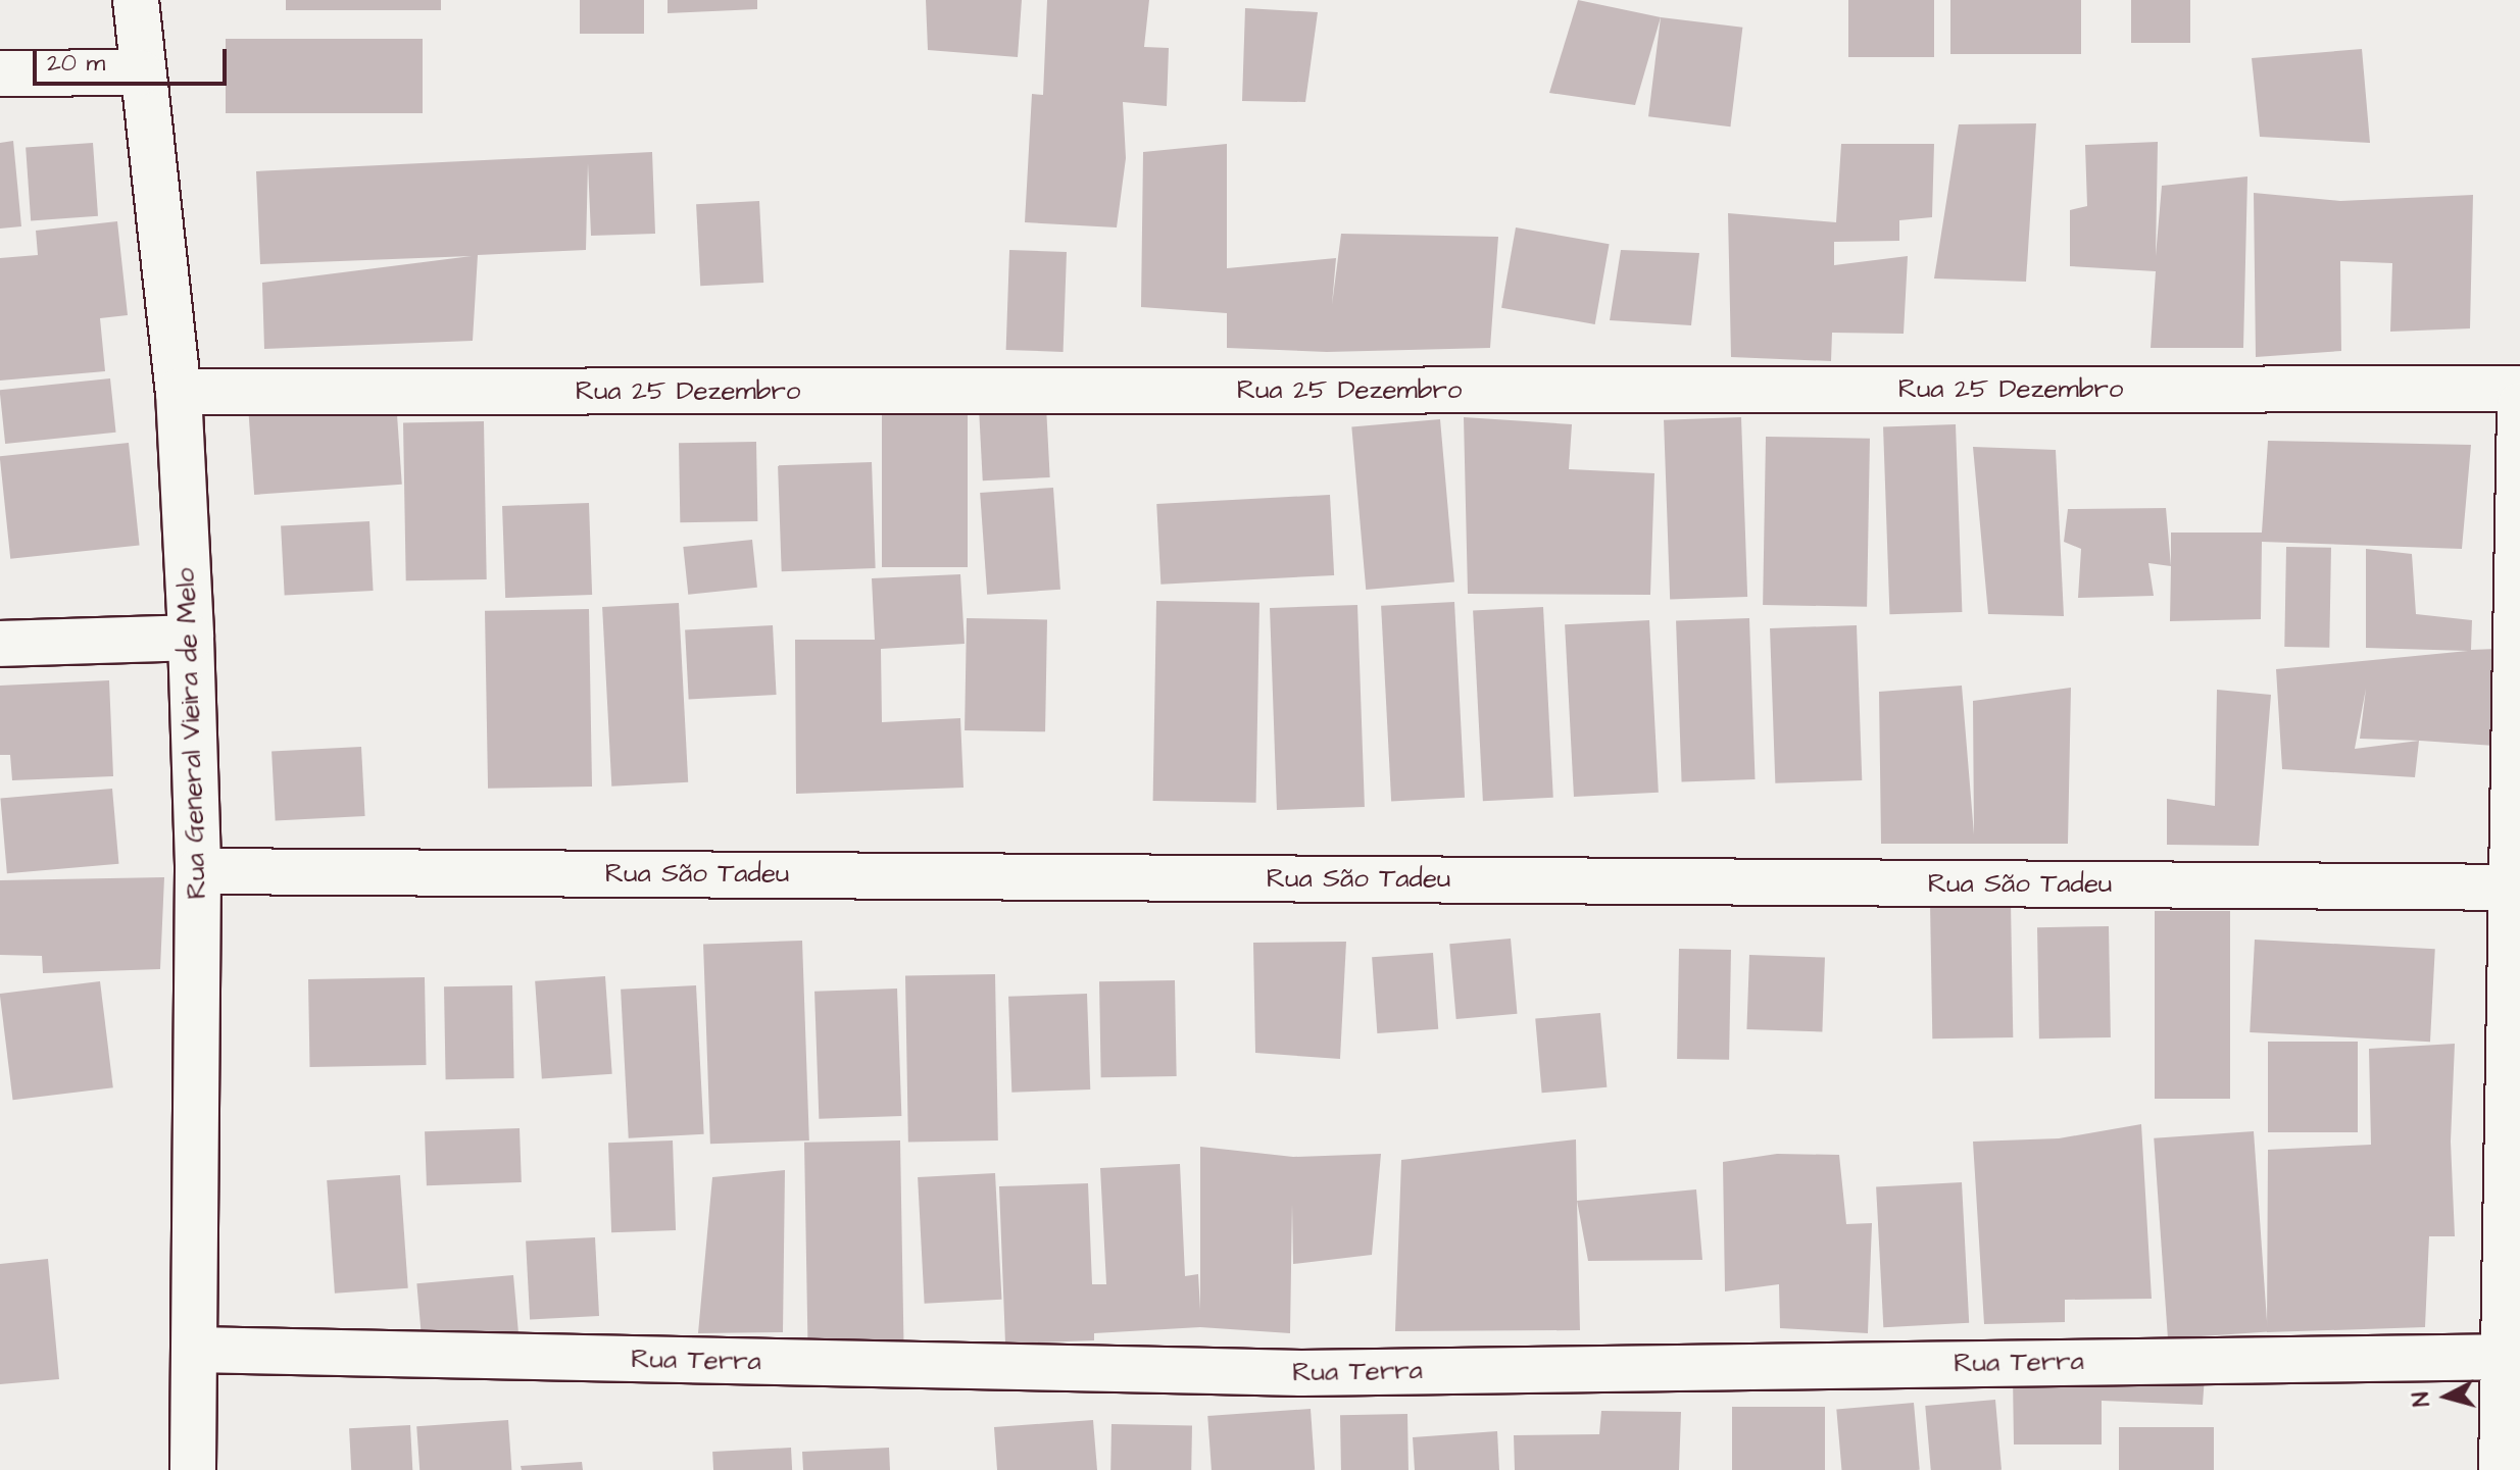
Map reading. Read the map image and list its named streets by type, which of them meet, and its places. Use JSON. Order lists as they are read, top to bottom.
{
  "streets": {
    "street": [
      "Rua 25 Dezembro",
      "Rua General Vieira de Melo",
      "Rua São Tadeu",
      "Rua Terra"
    ]
  },
  "crossings": [
    ["Rua 25 Dezembro", "Rua General Vieira de Melo"],
    ["Rua General Vieira de Melo", "Rua São Tadeu"],
    ["Rua General Vieira de Melo", "Rua Terra"]
  ],
  "scale_bar": "20 m",
  "north": "left"
}
